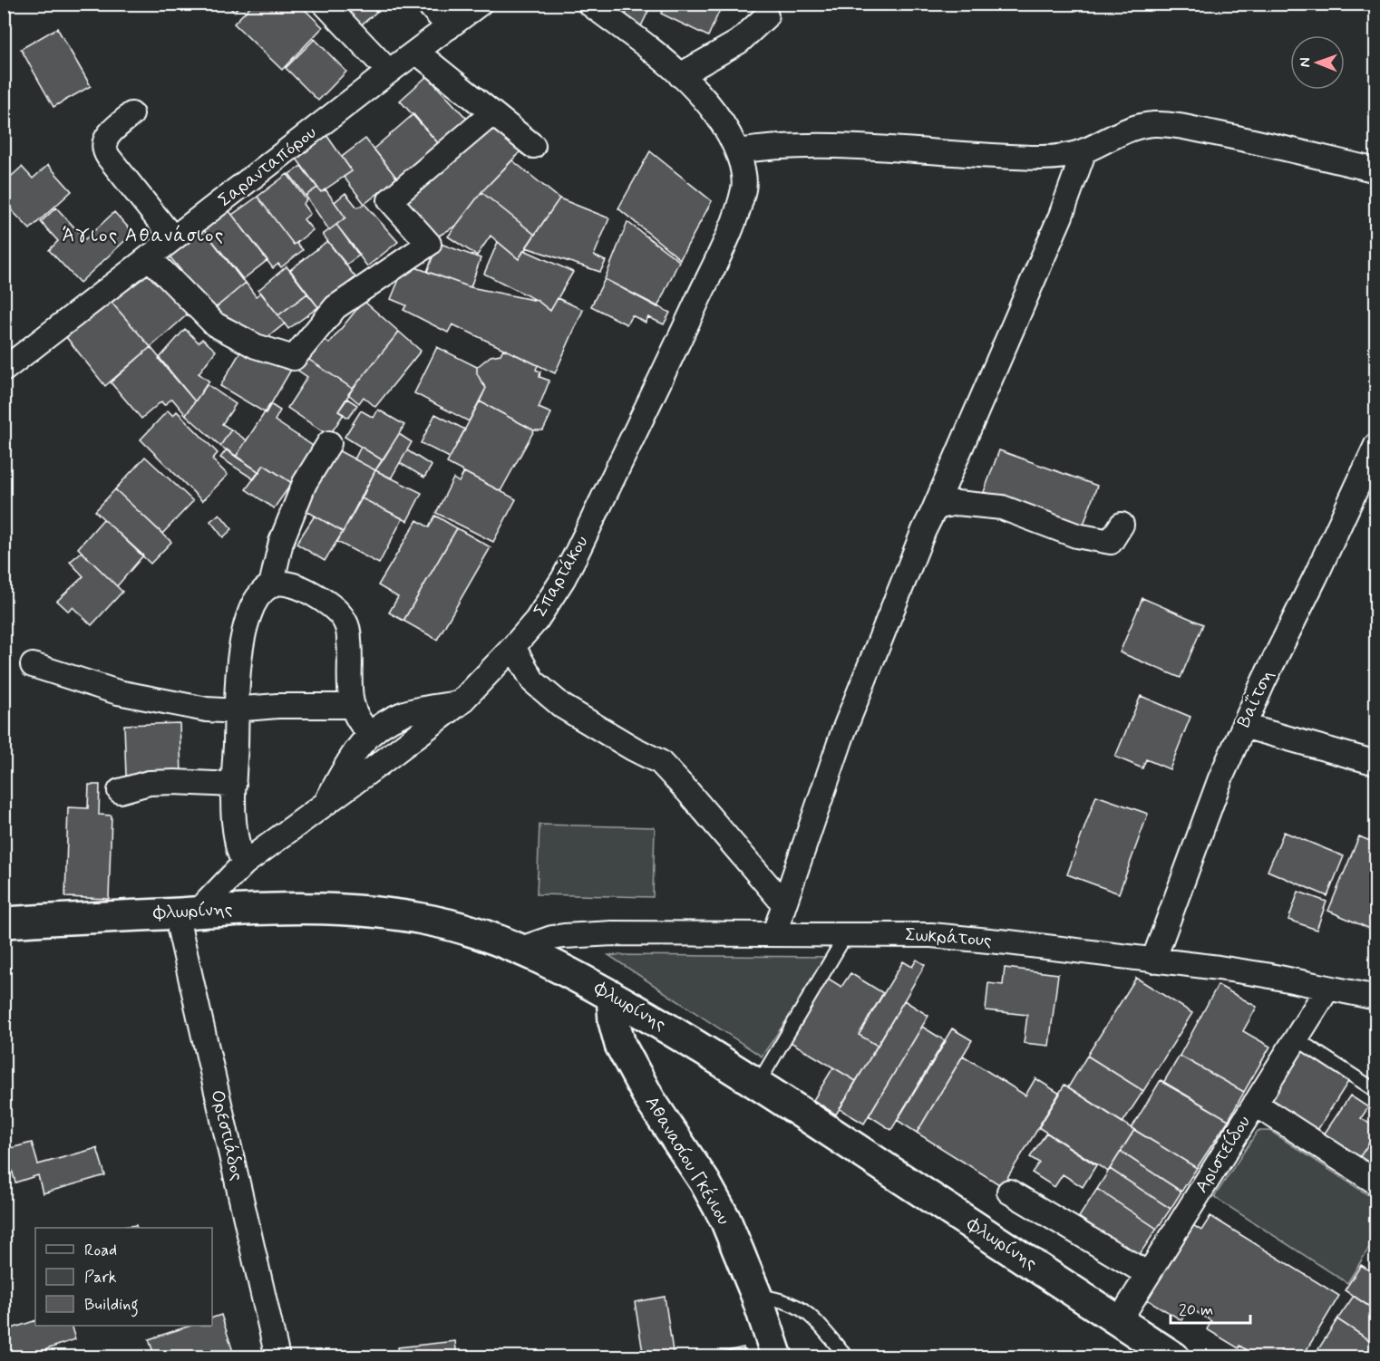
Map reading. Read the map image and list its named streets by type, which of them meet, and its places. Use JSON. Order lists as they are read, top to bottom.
{
  "streets": {
    "main road": ["Φλωρίνης", "Αθανασίου Γκένιου"],
    "street": [
      "Σαρανταπόρου",
      "Σπαρτάκου",
      "Βαΐτση",
      "Σωκράτους",
      "Ορεστιάδος",
      "Αριστείδου"
    ]
  },
  "crossings": [
    ["Σπαρτάκου", "Φλωρίνης"],
    ["Σπαρτάκου", "Ορεστιάδος"],
    ["Βαΐτση", "Σωκράτους"],
    ["Φλωρίνης", "Σωκράτους"],
    ["Φλωρίνης", "Ορεστιάδος"],
    ["Φλωρίνης", "Αριστείδου"],
    ["Φλωρίνης", "Αθανασίου Γκένιου"],
    ["Σωκράτους", "Αριστείδου"]
  ],
  "districts": ["Άγιος Αθανάσιος"],
  "legend": ["Road", "Park", "Building"],
  "scale_bar": "20 m",
  "north": "left"
}
